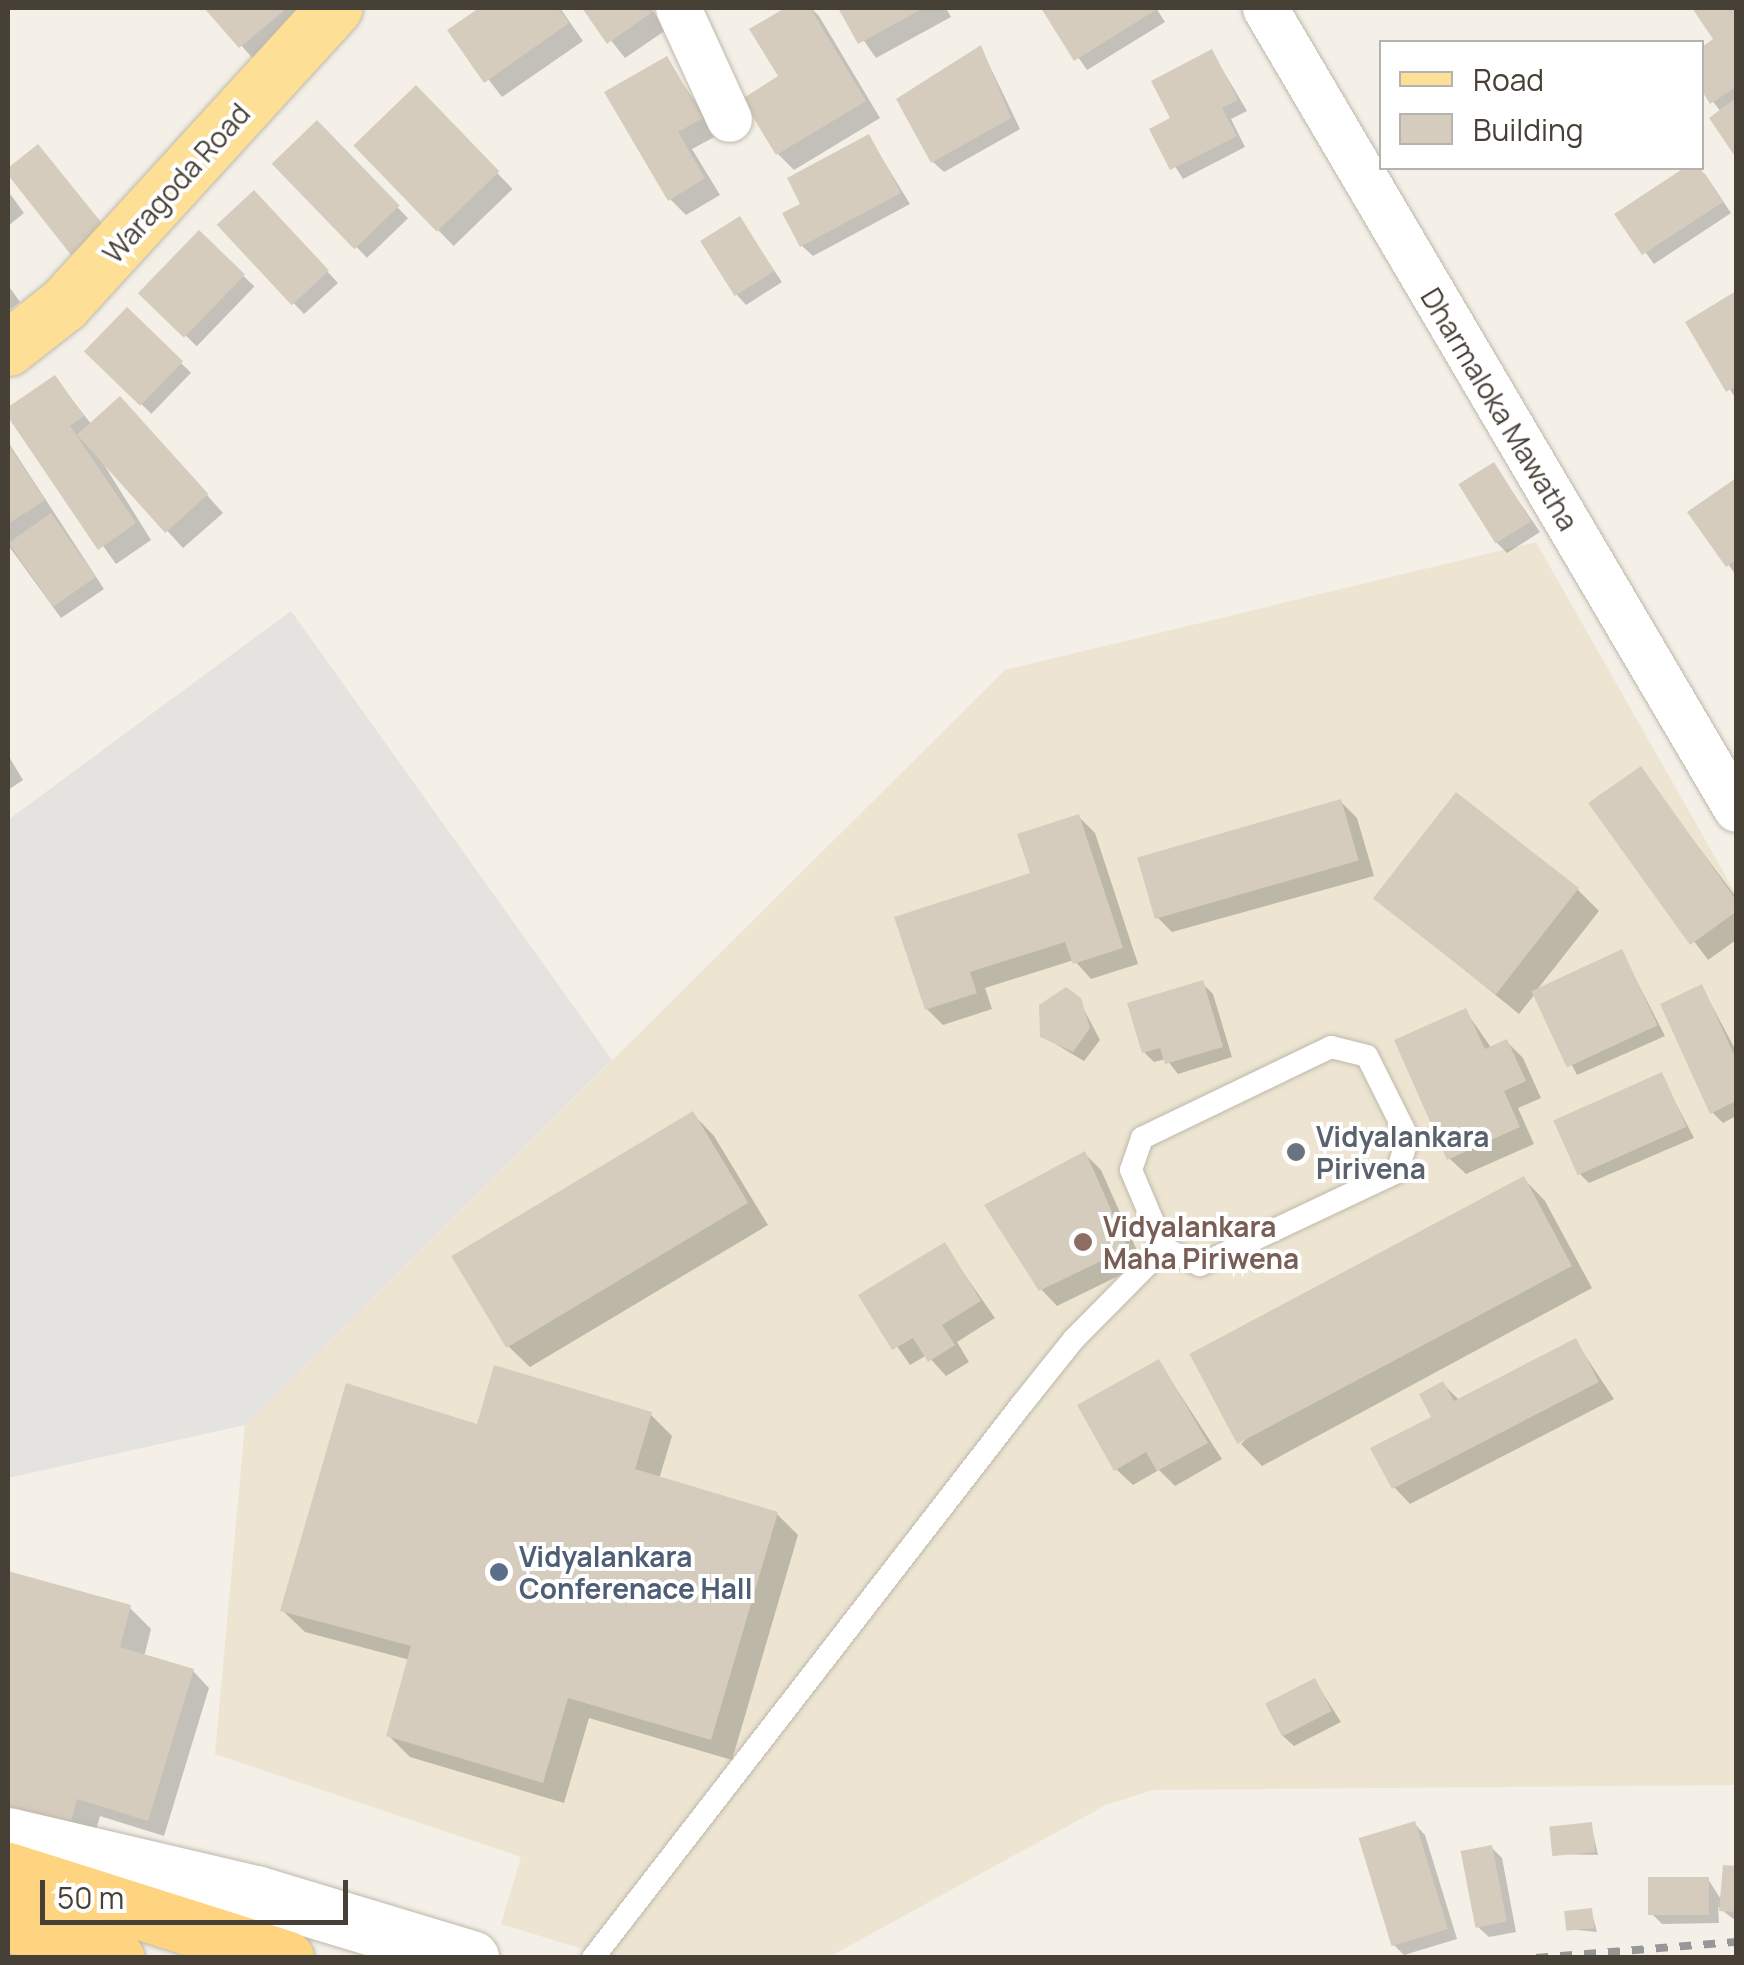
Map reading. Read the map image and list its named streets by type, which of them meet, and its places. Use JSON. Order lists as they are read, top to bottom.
{
  "streets": {
    "main road": ["Waragoda Road"],
    "street": ["Dharmaloka Mawatha"]
  },
  "places": ["Vidyalankara Pirivena", "Vidyalankara Maha Piriwena", "Vidyalankara Conferenace Hall"],
  "legend": ["Road", "Building"],
  "scale_bar": "50 m"
}
